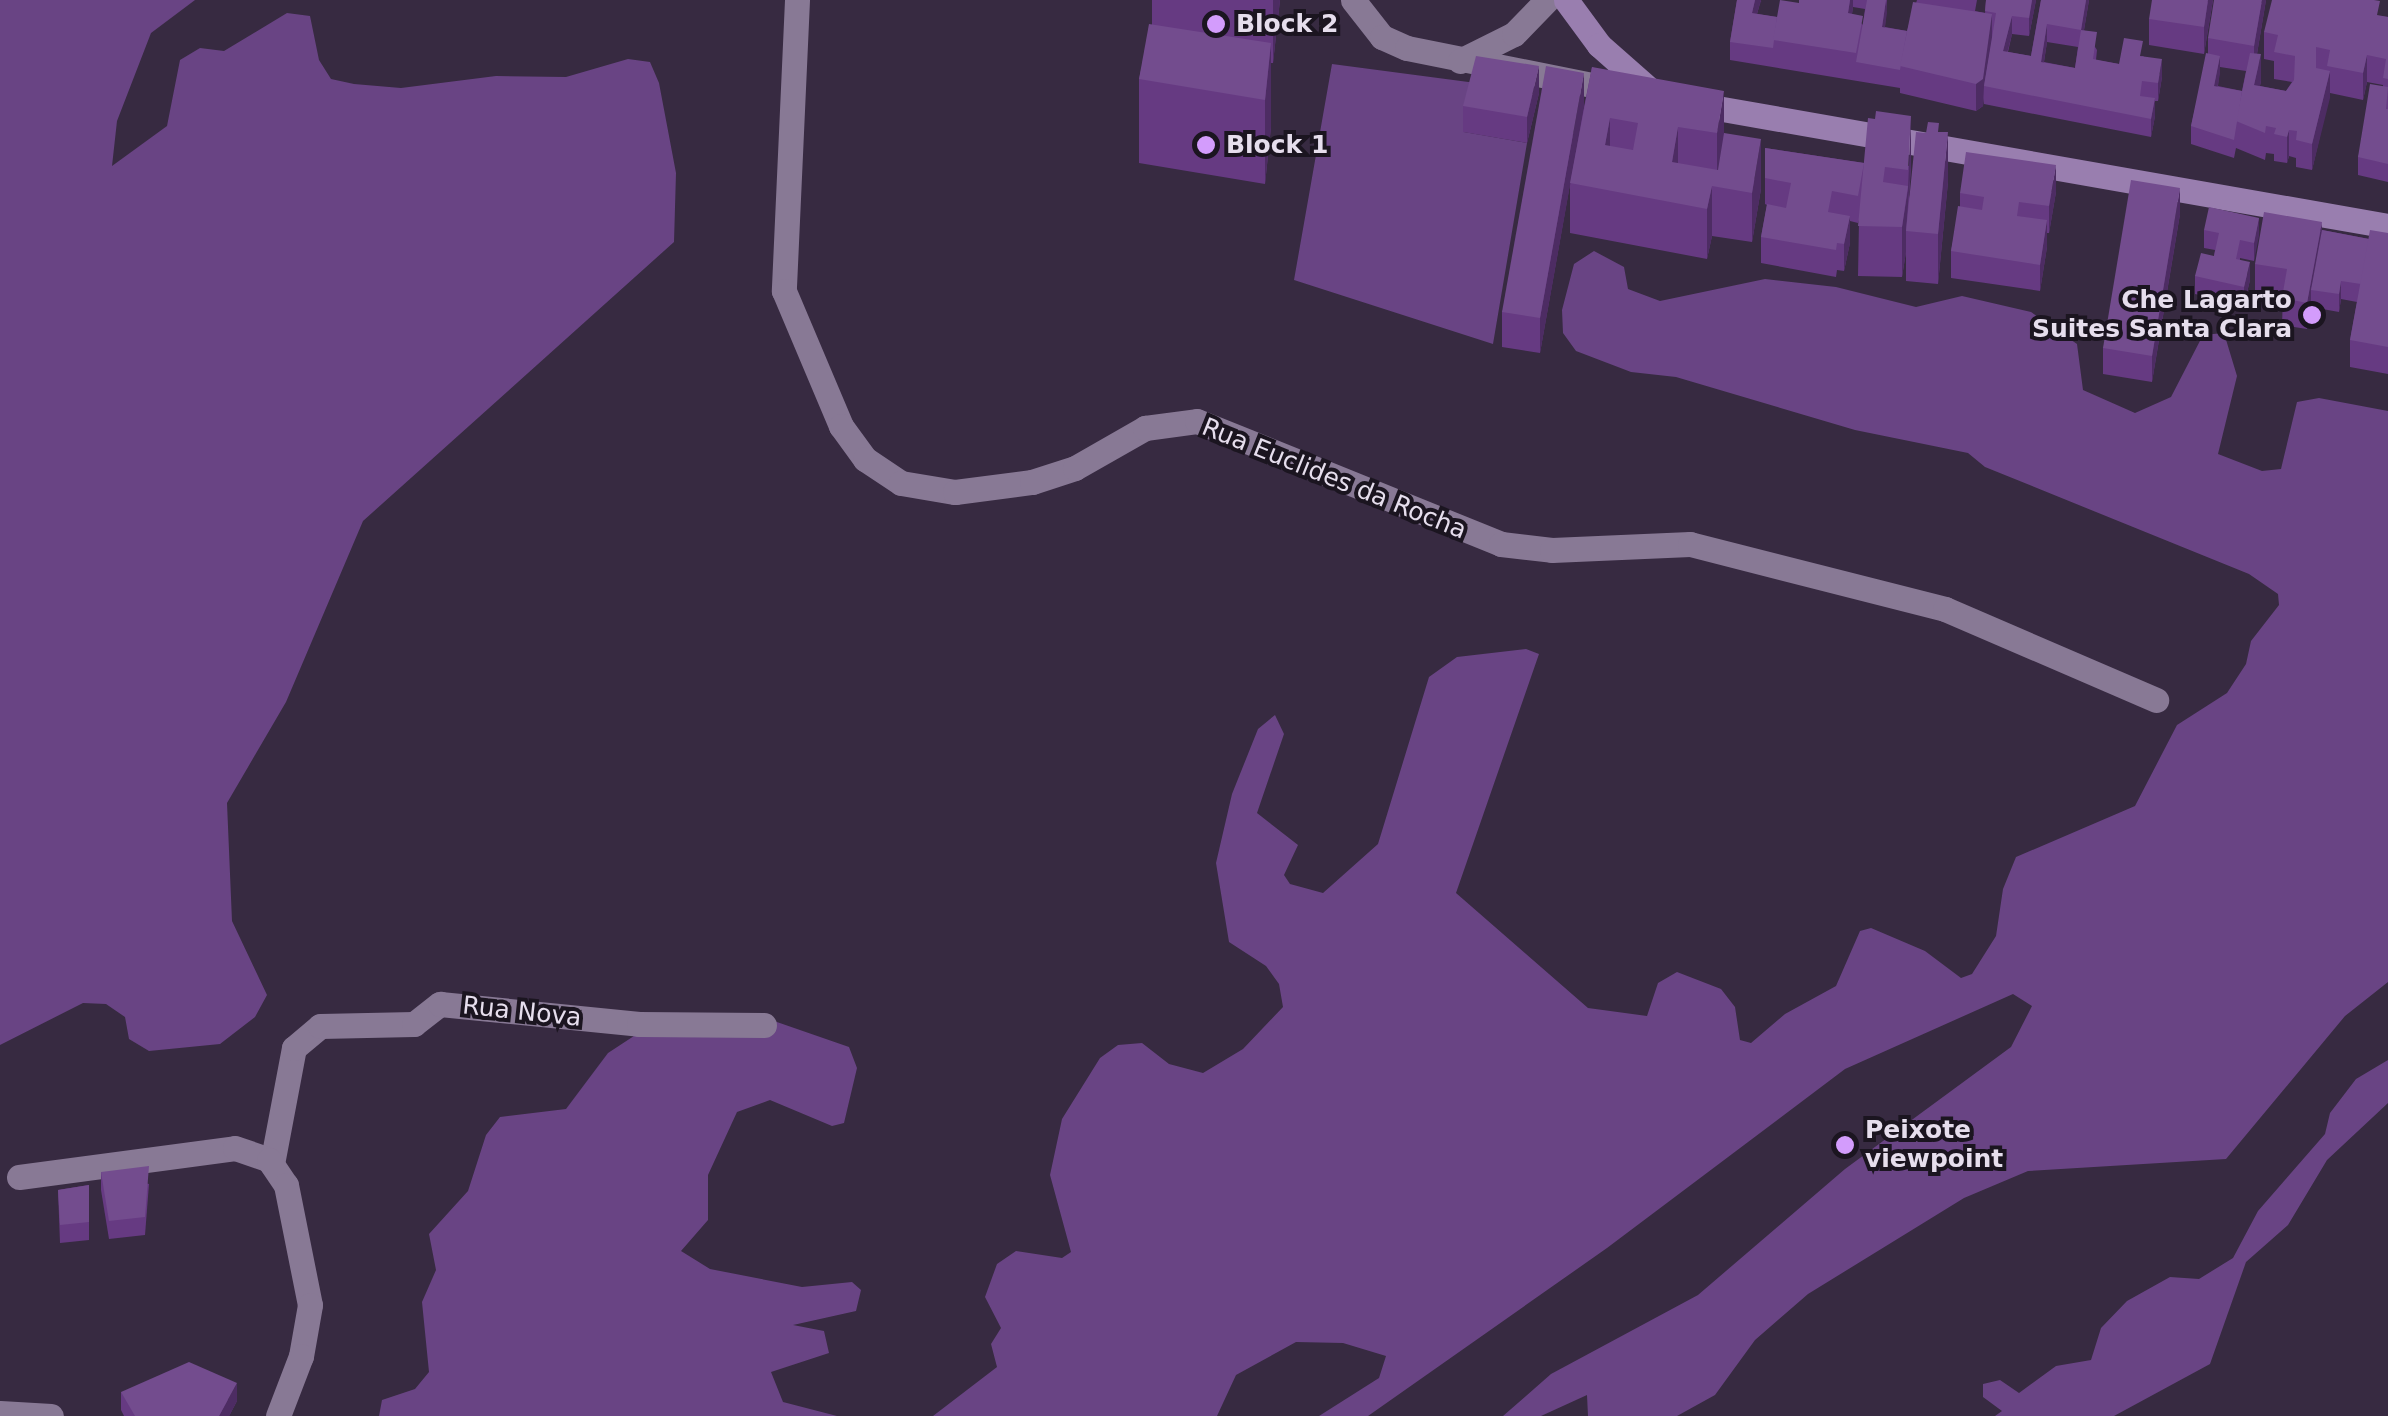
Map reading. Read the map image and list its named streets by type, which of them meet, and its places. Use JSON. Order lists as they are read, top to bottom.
{
  "streets": {
    "street": ["Rua Euclides da Rocha", "Rua Nova"]
  },
  "places": [
    "Block 2",
    "Block 1",
    "Che Lagarto Suites Santa Clara",
    "Peixote viewpoint"
  ]
}
